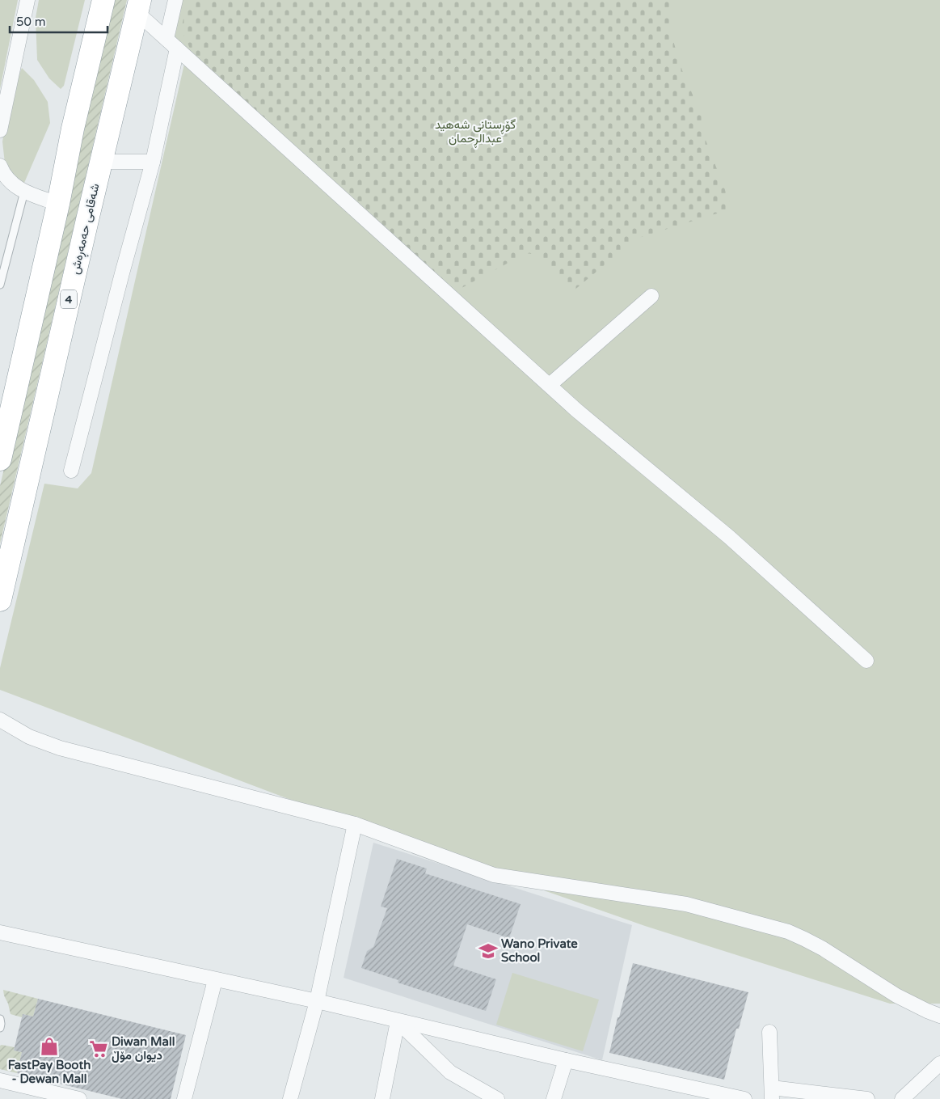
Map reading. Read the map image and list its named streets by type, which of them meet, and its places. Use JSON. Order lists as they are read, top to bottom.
{
  "streets": {
    "highway": ["شەقامی حەمەڕەش", "4"]
  },
  "parks": ["گۆڕستانی شەهید عبدالڕحمان"],
  "places": {
    "school or university": ["Wano Private School"],
    "shop": ["FastPay Booth - Dewan Mall"],
    "supermarket": ["Diwan Mall دیوان مۆڵ"]
  },
  "scale_bar": "50 m"
}
